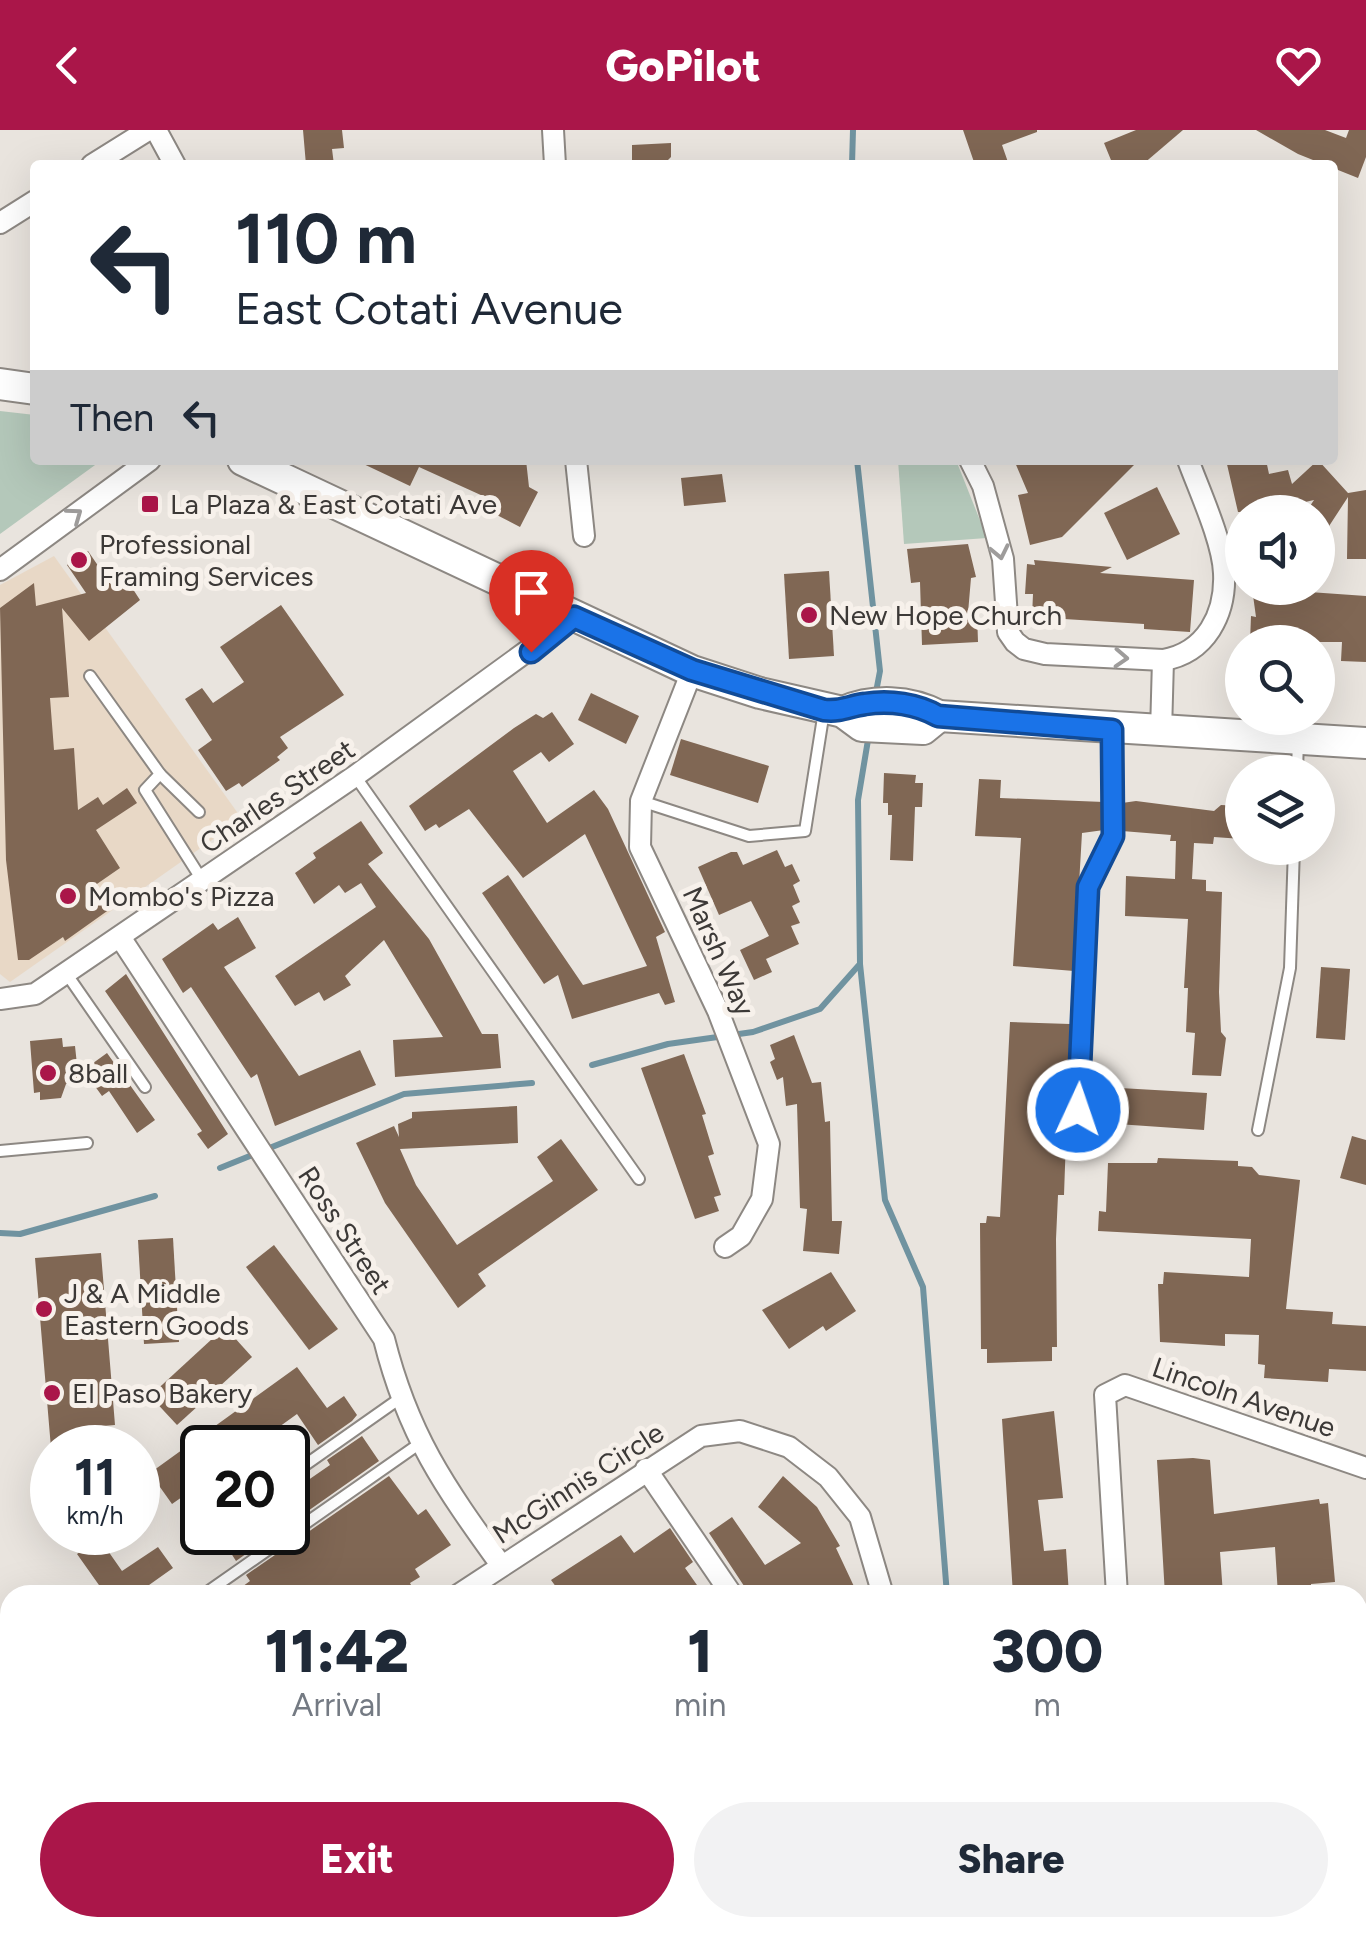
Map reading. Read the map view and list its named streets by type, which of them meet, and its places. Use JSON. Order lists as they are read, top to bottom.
{
  "streets": {
    "street": [
      "Charles Street",
      "Marsh Way",
      "Ross Street",
      "Lincoln Avenue",
      "McGinnis Circle"
    ]
  },
  "crossings": [
    ["Charles Street", "Ross Street"],
    ["Ross Street", "McGinnis Circle"]
  ],
  "places": {
    "transit": ["La Plaza & East Cotati Ave"],
    "other": [
      "Professional Framing Services",
      "New Hope Church",
      "Mombo's Pizza",
      "8ball",
      "J & A Middle Eastern Goods",
      "El Paso Bakery"
    ]
  },
  "page": {
    "header": "GoPilot",
    "turn": ["110 m", "East Cotati Avenue"],
    "then": "Then",
    "speed": "11 km/h",
    "limit": "20",
    "eta": [
      "11:42",
      "Arrival",
      "1",
      "min",
      "300",
      "m"
    ],
    "buttons": ["Exit", "Share"]
  }
}
